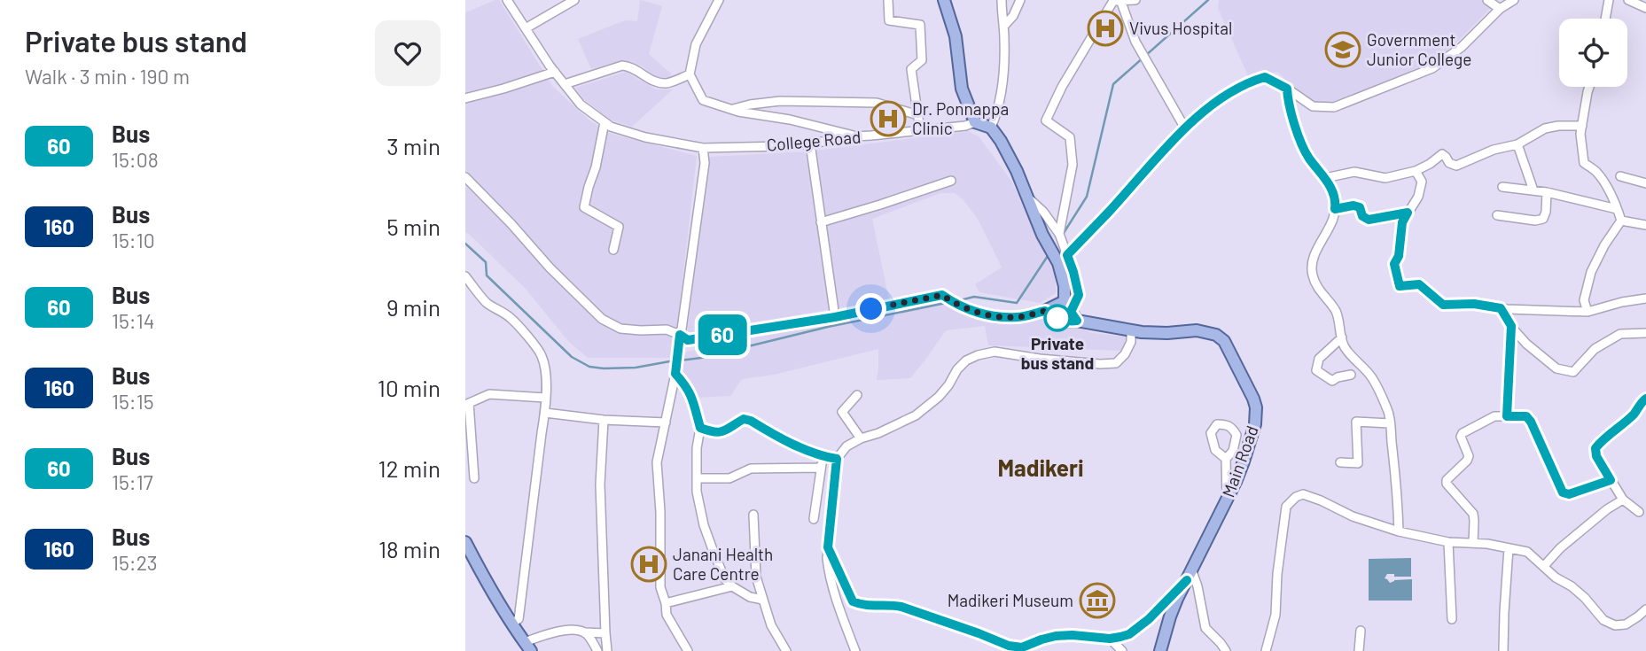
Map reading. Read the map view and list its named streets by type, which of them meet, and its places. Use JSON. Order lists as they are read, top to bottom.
{
  "streets": {
    "main road": ["College Road", "Main Road"]
  },
  "districts": ["Madikeri"],
  "places": {
    "hospital": ["Vivus Hospital", "Dr. Ponnappa Clinic", "Janani Health Care Centre"],
    "school or university": ["Government Junior College"],
    "other": ["Private bus stand"],
    "museum": ["Madikeri Museum"]
  },
  "lines": ["bus line 60"],
  "page": {
    "heading": ["Private bus stand", "Walk · 3 min · 190 m"],
    "on_map": "60",
    "list": [
      {
        "mark": "60",
        "name": "Bus",
        "note": "15:08",
        "value": "3 min"
      },
      {
        "mark": "160",
        "name": "Bus",
        "note": "15:10",
        "value": "5 min"
      },
      {
        "mark": "60",
        "name": "Bus",
        "note": "15:14",
        "value": "9 min"
      },
      {
        "mark": "160",
        "name": "Bus",
        "note": "15:15",
        "value": "10 min"
      },
      {
        "mark": "60",
        "name": "Bus",
        "note": "15:17",
        "value": "12 min"
      },
      {
        "mark": "160",
        "name": "Bus",
        "note": "15:23",
        "value": "18 min"
      }
    ]
  }
}
